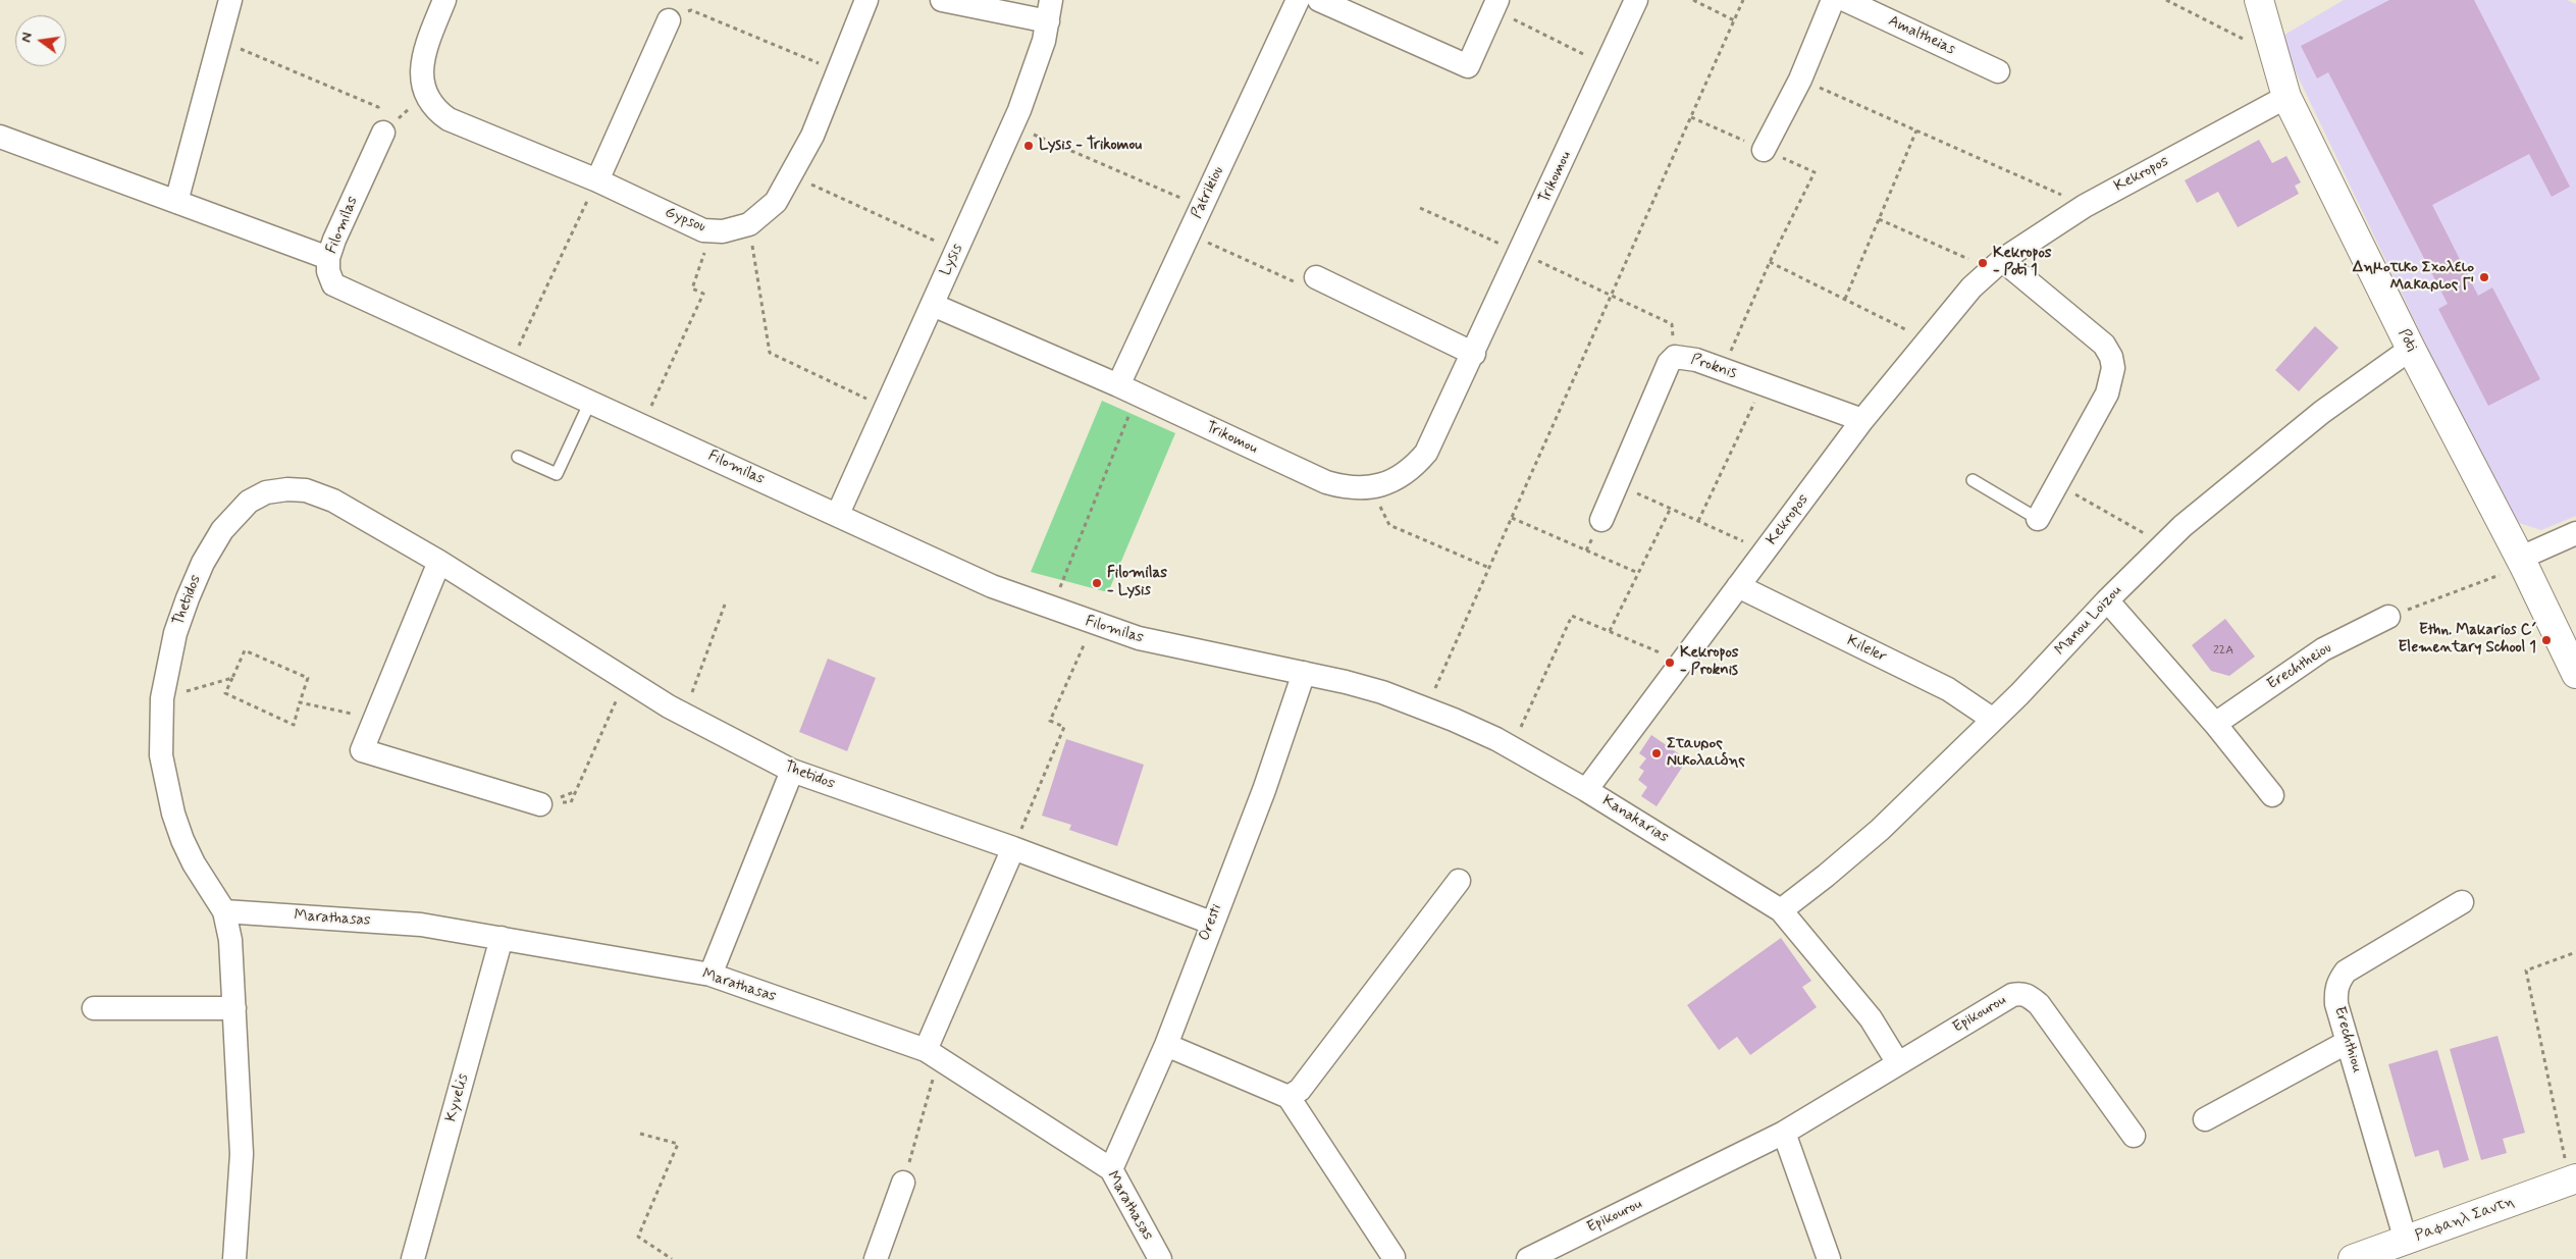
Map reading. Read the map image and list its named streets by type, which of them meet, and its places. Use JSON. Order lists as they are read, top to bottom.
{
  "streets": {
    "street": [
      "Amaltheias",
      "Kekropos",
      "Trikomou",
      "Patrikiou",
      "Gypsou",
      "Filomilas",
      "Lysis",
      "Poti",
      "Proknis",
      "Thetidos",
      "Manou Loizou",
      "Kileler",
      "Erechtheiou",
      "Kanakarias",
      "Marathasas",
      "Oresti",
      "Epikourou",
      "Erechthiou",
      "Kyvelis",
      "Ραφαηλ Σαντη"
    ]
  },
  "crossings": [
    ["Kekropos", "Poti"],
    ["Kekropos", "Proknis"],
    ["Kekropos", "Kileler"],
    ["Kekropos", "Kanakarias"],
    ["Trikomou", "Patrikiou"],
    ["Trikomou", "Lysis"],
    ["Filomilas", "Lysis"],
    ["Filomilas", "Kanakarias"],
    ["Filomilas", "Oresti"],
    ["Poti", "Manou Loizou"],
    ["Thetidos", "Marathasas"],
    ["Thetidos", "Oresti"],
    ["Manou Loizou", "Kileler"],
    ["Manou Loizou", "Kanakarias"],
    ["Kanakarias", "Oresti"],
    ["Kanakarias", "Epikourou"],
    ["Marathasas", "Oresti"],
    ["Marathasas", "Kyvelis"],
    ["Erechthiou", "Ραφαηλ Σαντη"]
  ],
  "places": [
    "Lysis - Trikomou",
    "Kekropos - Poti 1",
    "Δημοτικο Σχολειο Μακαριος Γ'",
    "Filomilas - Lysis",
    "Ethn. Makarios C´ Elementary School 1",
    "Kekropos - Proknis",
    "Σταυρος Νικολαιδης"
  ],
  "house_numbers": ["22A"],
  "north": "left"
}
